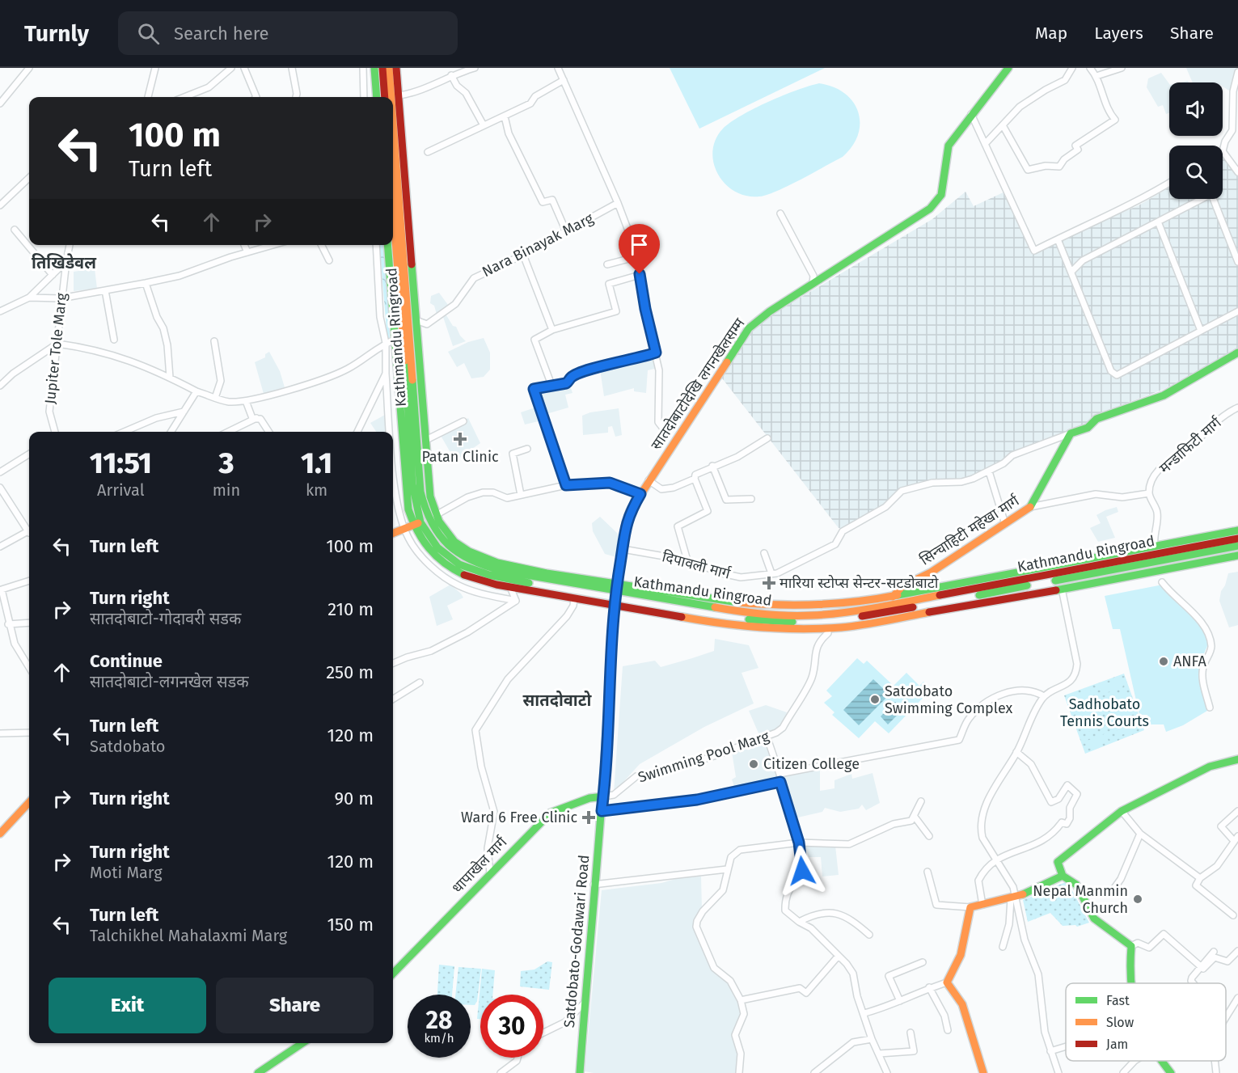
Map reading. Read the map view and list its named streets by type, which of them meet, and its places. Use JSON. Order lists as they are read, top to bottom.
{
  "streets": {
    "main road": [
      "Kathmandu Ringroad",
      "सातदोबाटोदेखि लगनखेलसम्म",
      "सिन्चाहिटी महेखा मार्ग",
      "धापाखेल मार्ग",
      "Satdobato-Godawari Road"
    ],
    "street": [
      "Nara Binayak Marg",
      "Jupiter Tole Marg",
      "मन्डाफिटी मार्ग",
      "दिपावली मार्ग",
      "Swimming Pool Marg"
    ]
  },
  "crossings": [
    ["Kathmandu Ringroad", "सातदोबाटोदेखि लगनखेलसम्म"],
    ["Kathmandu Ringroad", "Satdobato-Godawari Road"],
    ["सातदोबाटोदेखि लगनखेलसम्म", "दिपावली मार्ग"],
    ["सातदोबाटोदेखि लगनखेलसम्म", "Satdobato-Godawari Road"],
    ["सिन्चाहिटी महेखा मार्ग", "दिपावली मार्ग"],
    ["Swimming Pool Marg", "धापाखेल मार्ग"],
    ["Swimming Pool Marg", "Satdobato-Godawari Road"],
    ["धापाखेल मार्ग", "Satdobato-Godawari Road"]
  ],
  "districts": ["तिखिडेवल", "सातदोवाटो"],
  "parks": ["Sadhobato Tennis Courts"],
  "places": {
    "health": ["Patan Clinic", "मारिया स्टोप्स सेन्टर-सटडोबाटो", "Ward 6 Free Clinic"],
    "other": [
      "ANFA",
      "Satdobato Swimming Complex",
      "Citizen College",
      "Nepal Manmin Church"
    ]
  },
  "legend": ["Fast", "Slow", "Jam"],
  "page": {
    "header": "Turnly",
    "search": "Search here",
    "nav": ["Map", "Layers", "Share"],
    "turn": ["100 m", "Turn left"],
    "eta": [
      "11:51",
      "Arrival",
      "3",
      "min",
      "1.1",
      "km"
    ],
    "list": [
      {
        "name": "Turn left",
        "value": "100 m"
      },
      {
        "name": "Turn right",
        "note": "सातदोबाटो-गोदावरी सडक",
        "value": "210 m"
      },
      {
        "name": "Continue",
        "note": "सातदोबाटो-लगनखेल सडक",
        "value": "250 m"
      },
      {
        "name": "Turn left",
        "note": "Satdobato",
        "value": "120 m"
      },
      {
        "name": "Turn right",
        "value": "90 m"
      },
      {
        "name": "Turn right",
        "note": "Moti Marg",
        "value": "120 m"
      },
      {
        "name": "Turn left",
        "note": "Talchikhel Mahalaxmi Marg",
        "value": "150 m"
      }
    ],
    "buttons": ["Exit", "Share"],
    "speed": "28 km/h",
    "limit": "30"
  }
}
